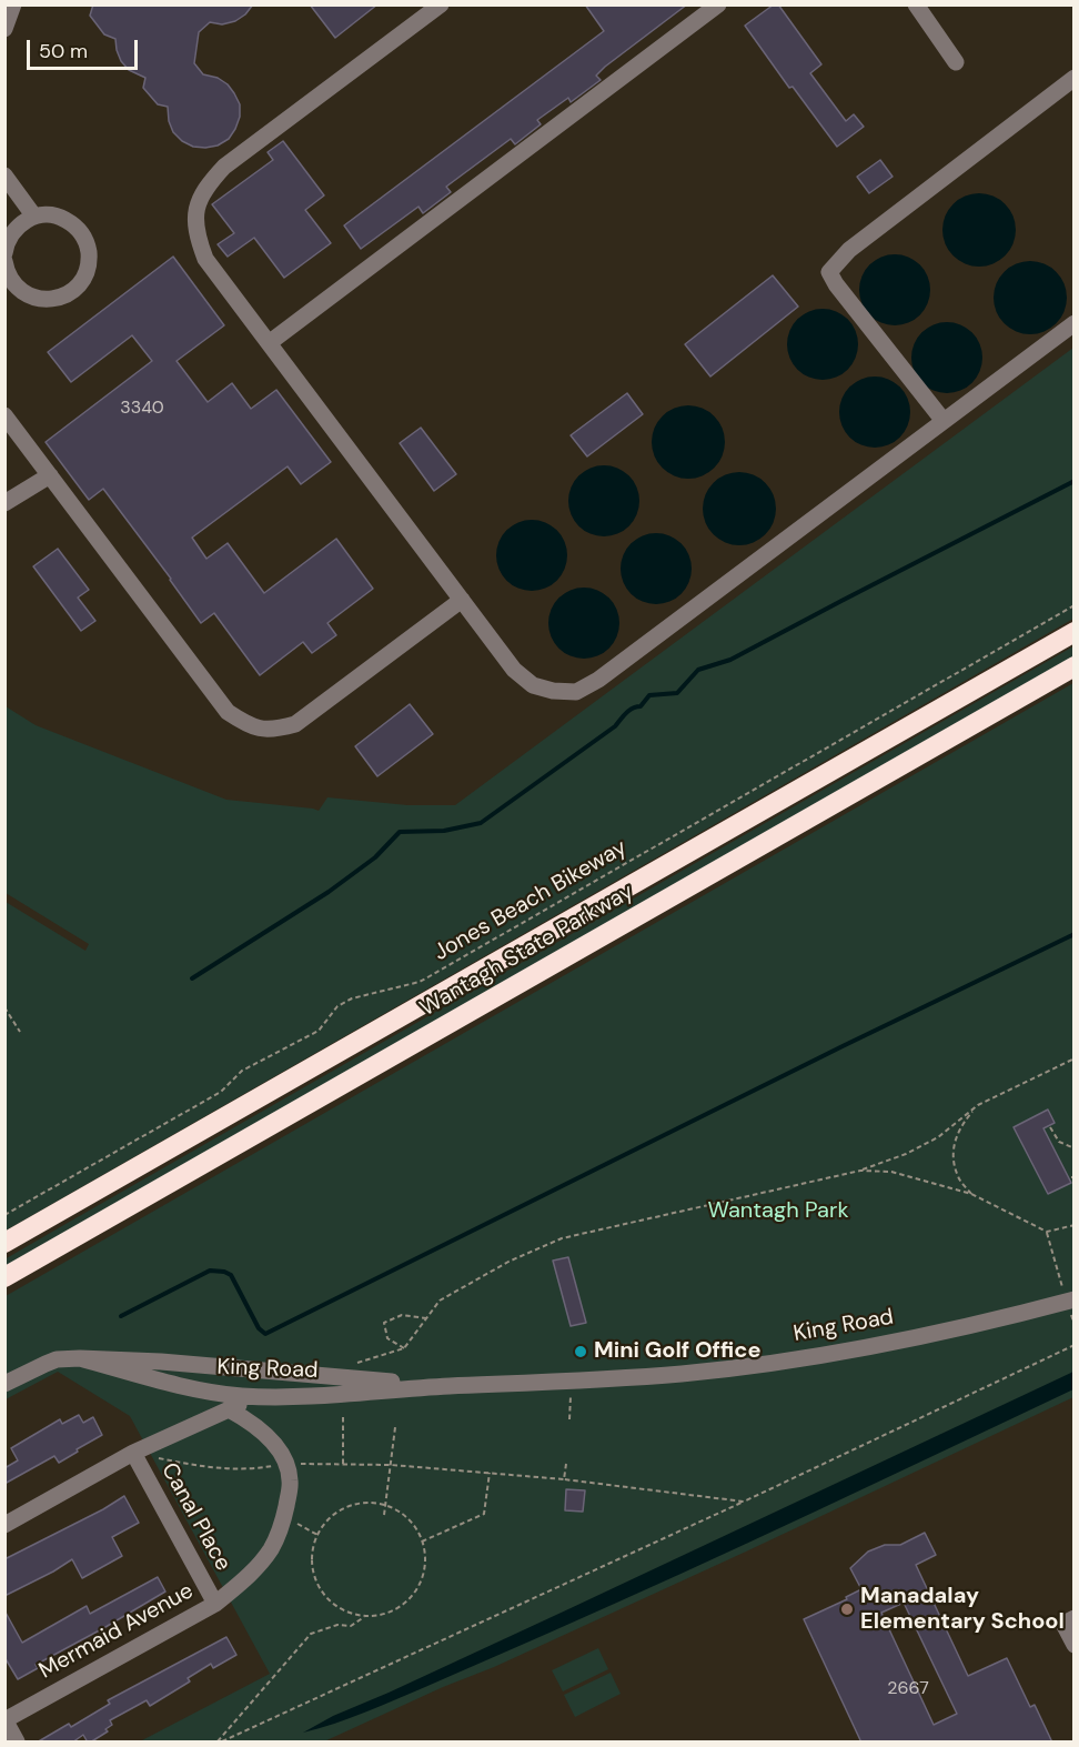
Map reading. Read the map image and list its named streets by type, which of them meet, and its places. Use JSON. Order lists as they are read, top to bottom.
{
  "streets": {
    "highway": ["Wantagh State Parkway"],
    "street": ["King Road", "Canal Place", "Mermaid Avenue"],
    "path": ["Jones Beach Bikeway"]
  },
  "crossings": [
    ["Canal Place", "Mermaid Avenue"]
  ],
  "parks": ["Wantagh Park"],
  "places": ["Mini Golf Office", "Manadalay Elementary School"],
  "house_numbers": ["3340", "2667"],
  "scale_bar": "50 m"
}
